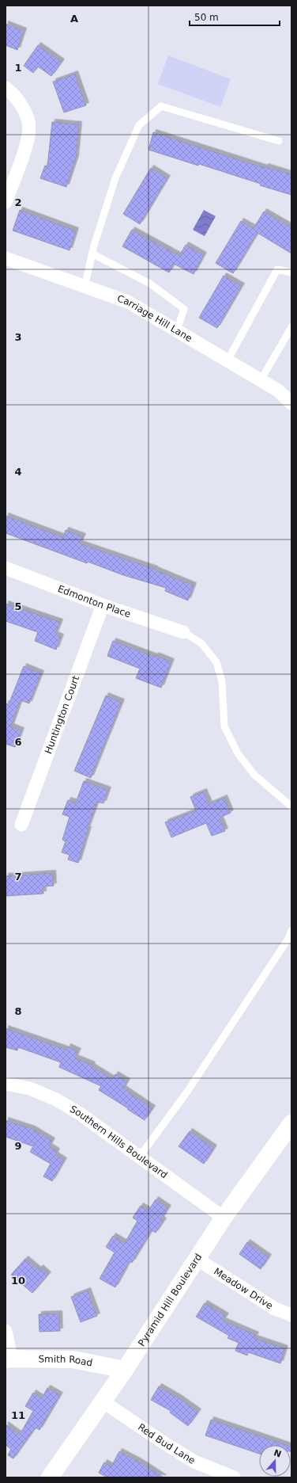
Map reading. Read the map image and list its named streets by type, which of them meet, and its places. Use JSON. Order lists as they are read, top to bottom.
{
  "streets": {
    "main road": ["Pyramid Hill Boulevard", "Smith Road"],
    "street": [
      "Carriage Hill Lane",
      "Edmonton Place",
      "Huntington Court",
      "Southern Hills Boulevard",
      "Meadow Drive",
      "Red Bud Lane"
    ]
  },
  "crossings": [
    ["Edmonton Place", "Huntington Court"],
    ["Southern Hills Boulevard", "Pyramid Hill Boulevard"],
    ["Meadow Drive", "Pyramid Hill Boulevard"],
    ["Pyramid Hill Boulevard", "Smith Road"],
    ["Pyramid Hill Boulevard", "Red Bud Lane"]
  ],
  "scale_bar": "50 m",
  "north": "top",
  "grid": {
    "columns": ["A"],
    "rows": [
      "1",
      "2",
      "3",
      "4",
      "5",
      "6",
      "7",
      "8",
      "9",
      "10",
      "11"
    ]
  }
}
